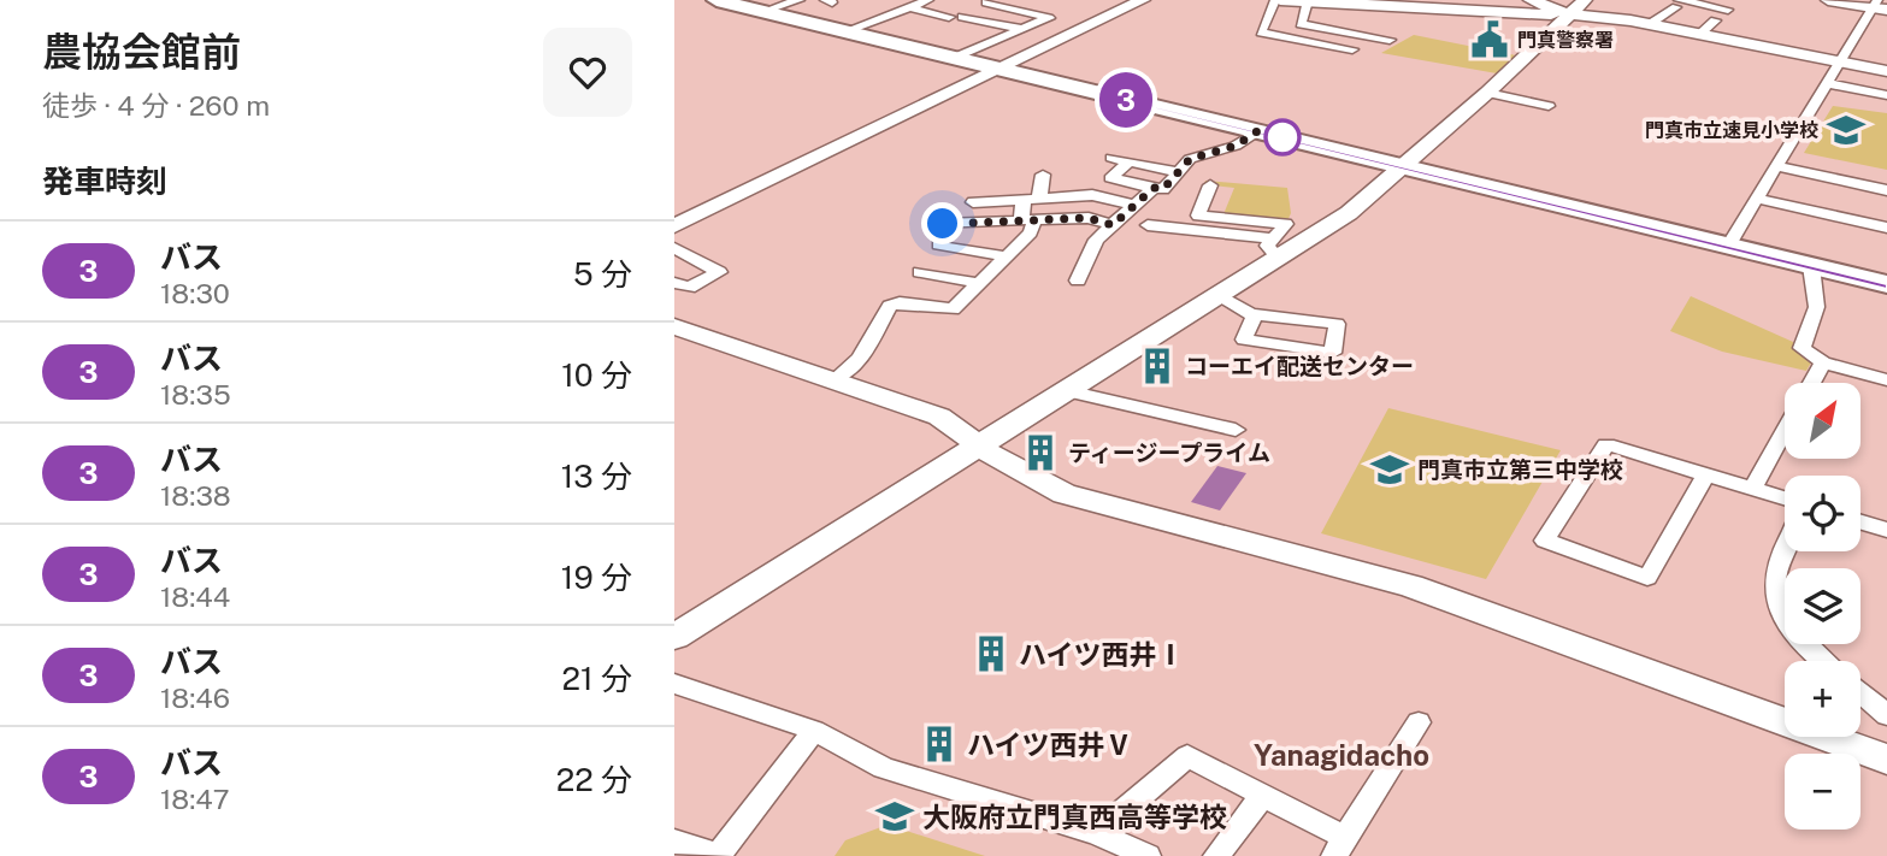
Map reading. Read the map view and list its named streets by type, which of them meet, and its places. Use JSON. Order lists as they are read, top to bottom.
{
  "districts": ["Yanagidacho"],
  "places": {
    "public building": ["門真警察署"],
    "school or university": ["門真市立速見小学校", "門真市立第三中学校", "大阪府立門真西高等学校"],
    "building": [
      "コーエイ配送センター",
      "ティージープライム",
      "ハイツ西井Ⅰ",
      "ハイツ西井Ⅴ"
    ]
  },
  "lines": ["bus line 3"],
  "north": "top right",
  "page": {
    "heading": [
      ["農協会館前", "徒歩 · 4 分 · 260 m"],
      "発車時刻"
    ],
    "on_map": "3",
    "list": [
      {
        "mark": "3",
        "name": "バス",
        "note": "18:30",
        "value": "5 分"
      },
      {
        "mark": "3",
        "name": "バス",
        "note": "18:35",
        "value": "10 分"
      },
      {
        "mark": "3",
        "name": "バス",
        "note": "18:38",
        "value": "13 分"
      },
      {
        "mark": "3",
        "name": "バス",
        "note": "18:44",
        "value": "19 分"
      },
      {
        "mark": "3",
        "name": "バス",
        "note": "18:46",
        "value": "21 分"
      },
      {
        "mark": "3",
        "name": "バス",
        "note": "18:47",
        "value": "22 分"
      }
    ],
    "map_buttons": ["+", "−"]
  }
}
